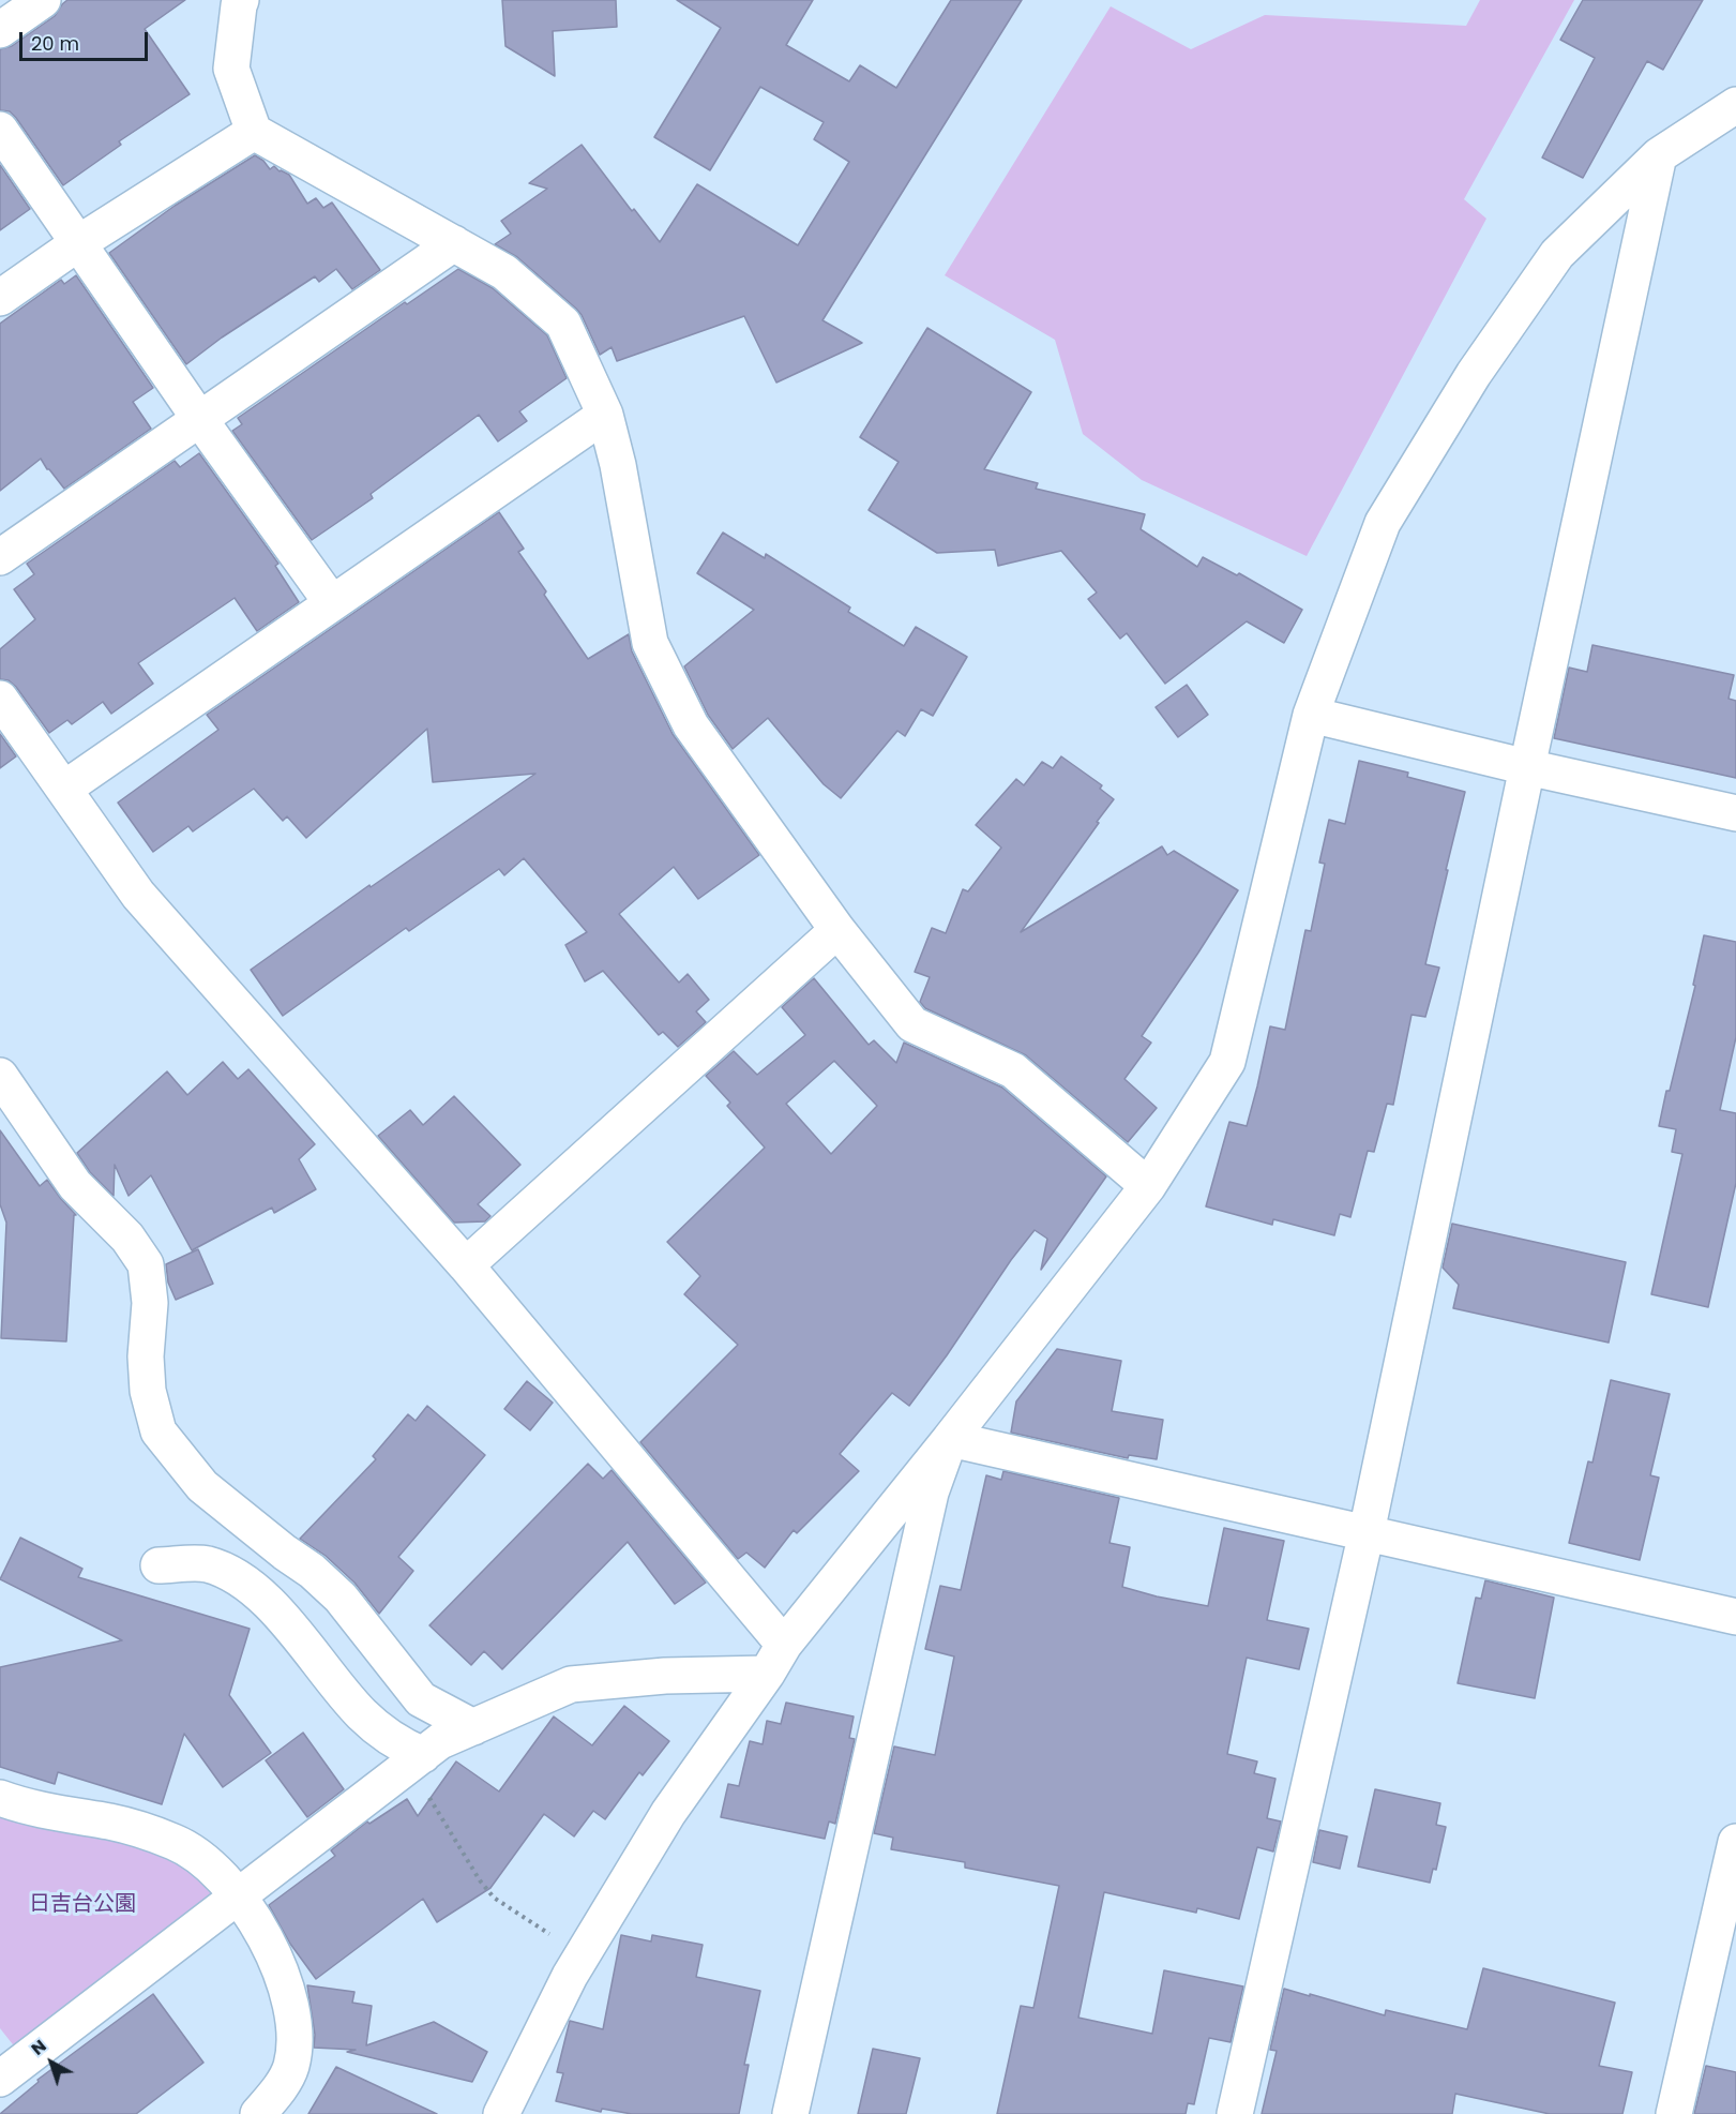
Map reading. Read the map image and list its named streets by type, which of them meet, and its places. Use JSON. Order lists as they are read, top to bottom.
{
  "parks": ["日吉台公園"],
  "scale_bar": "20 m",
  "north": "top left"
}
